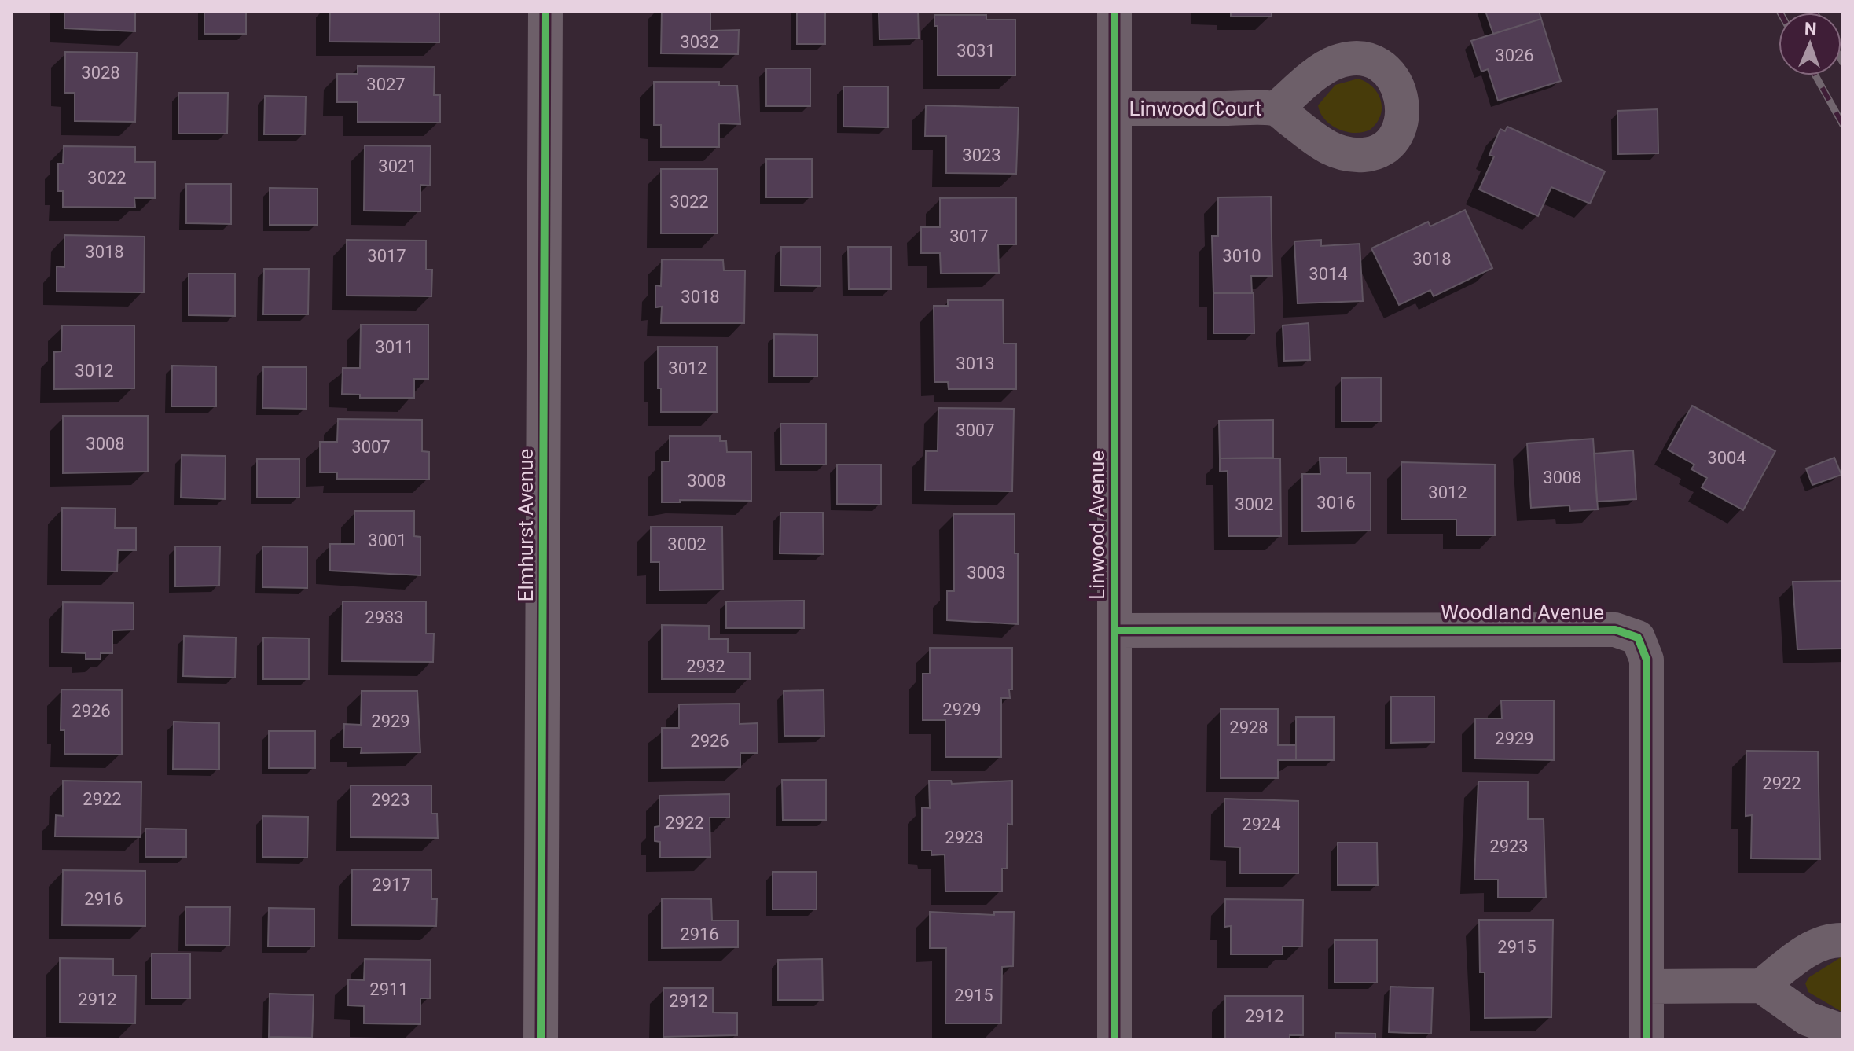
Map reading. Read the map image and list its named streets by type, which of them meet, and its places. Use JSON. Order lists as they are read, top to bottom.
{
  "streets": {
    "street": [
      "Linwood Court",
      "Elmhurst Avenue",
      "Linwood Avenue",
      "Woodland Avenue"
    ]
  },
  "crossings": [
    ["Linwood Court", "Linwood Avenue"],
    ["Linwood Avenue", "Woodland Avenue"]
  ],
  "house_numbers": [
    "3032",
    "3031",
    "3026",
    "3028",
    "3027",
    "3023",
    "3021",
    "3022",
    "3022",
    "3017",
    "3018",
    "3017",
    "3010",
    "3018",
    "3014",
    "3018",
    "3011",
    "3013",
    "3012",
    "3012",
    "3007",
    "3008",
    "3007",
    "3004",
    "3008",
    "3008",
    "3012",
    "3016",
    "3002",
    "3001",
    "3002",
    "3003",
    "2933",
    "2932",
    "2929",
    "2926",
    "2929",
    "2928",
    "2929",
    "2926",
    "2922",
    "2922",
    "2923",
    "2922",
    "2924",
    "2923",
    "2923",
    "2917",
    "2916",
    "2916",
    "2915",
    "2911",
    "2915",
    "2912",
    "2912",
    "2912"
  ],
  "north": "top"
}
